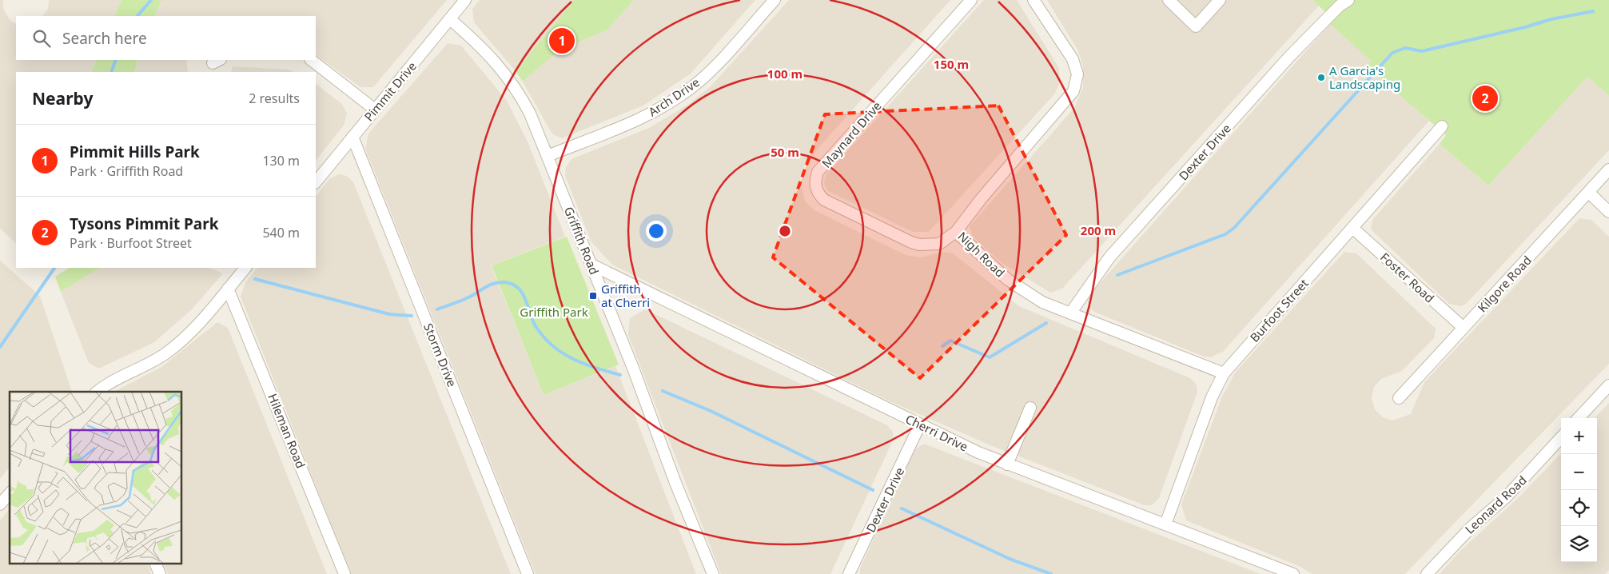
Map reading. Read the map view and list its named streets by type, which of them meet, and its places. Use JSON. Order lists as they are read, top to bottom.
{
  "streets": {
    "street": [
      "Pimmit Drive",
      "Arch Drive",
      "Maynard Drive",
      "Dexter Drive",
      "Griffith Road",
      "Nigh Road",
      "Foster Road",
      "Kilgore Road",
      "Burfoot Street",
      "Storm Drive",
      "Hileman Road",
      "Cherri Drive",
      "Leonard Road"
    ]
  },
  "crossings": [
    ["Pimmit Drive", "Griffith Road"],
    ["Pimmit Drive", "Storm Drive"],
    ["Arch Drive", "Griffith Road"],
    ["Maynard Drive", "Nigh Road"],
    ["Dexter Drive", "Nigh Road"],
    ["Dexter Drive", "Cherri Drive"],
    ["Griffith Road", "Cherri Drive"],
    ["Nigh Road", "Burfoot Street"],
    ["Foster Road", "Kilgore Road"],
    ["Foster Road", "Burfoot Street"],
    ["Burfoot Street", "Cherri Drive"]
  ],
  "parks": ["Griffith Park"],
  "places": {
    "other": ["A Garcia's Landscaping"],
    "transit": ["Griffith at Cherri"]
  },
  "page": {
    "search": "Search here",
    "pins": ["1", "2"],
    "heading": ["Nearby", "2 results"],
    "list": [
      {
        "mark": "1",
        "name": "Pimmit Hills Park",
        "note": "Park · Griffith Road",
        "value": "130 m"
      },
      {
        "mark": "2",
        "name": "Tysons Pimmit Park",
        "note": "Park · Burfoot Street",
        "value": "540 m"
      }
    ],
    "map_buttons": ["+", "−"]
  },
  "rings": [
    "150 m",
    "100 m",
    "50 m",
    "200 m"
  ]
}
